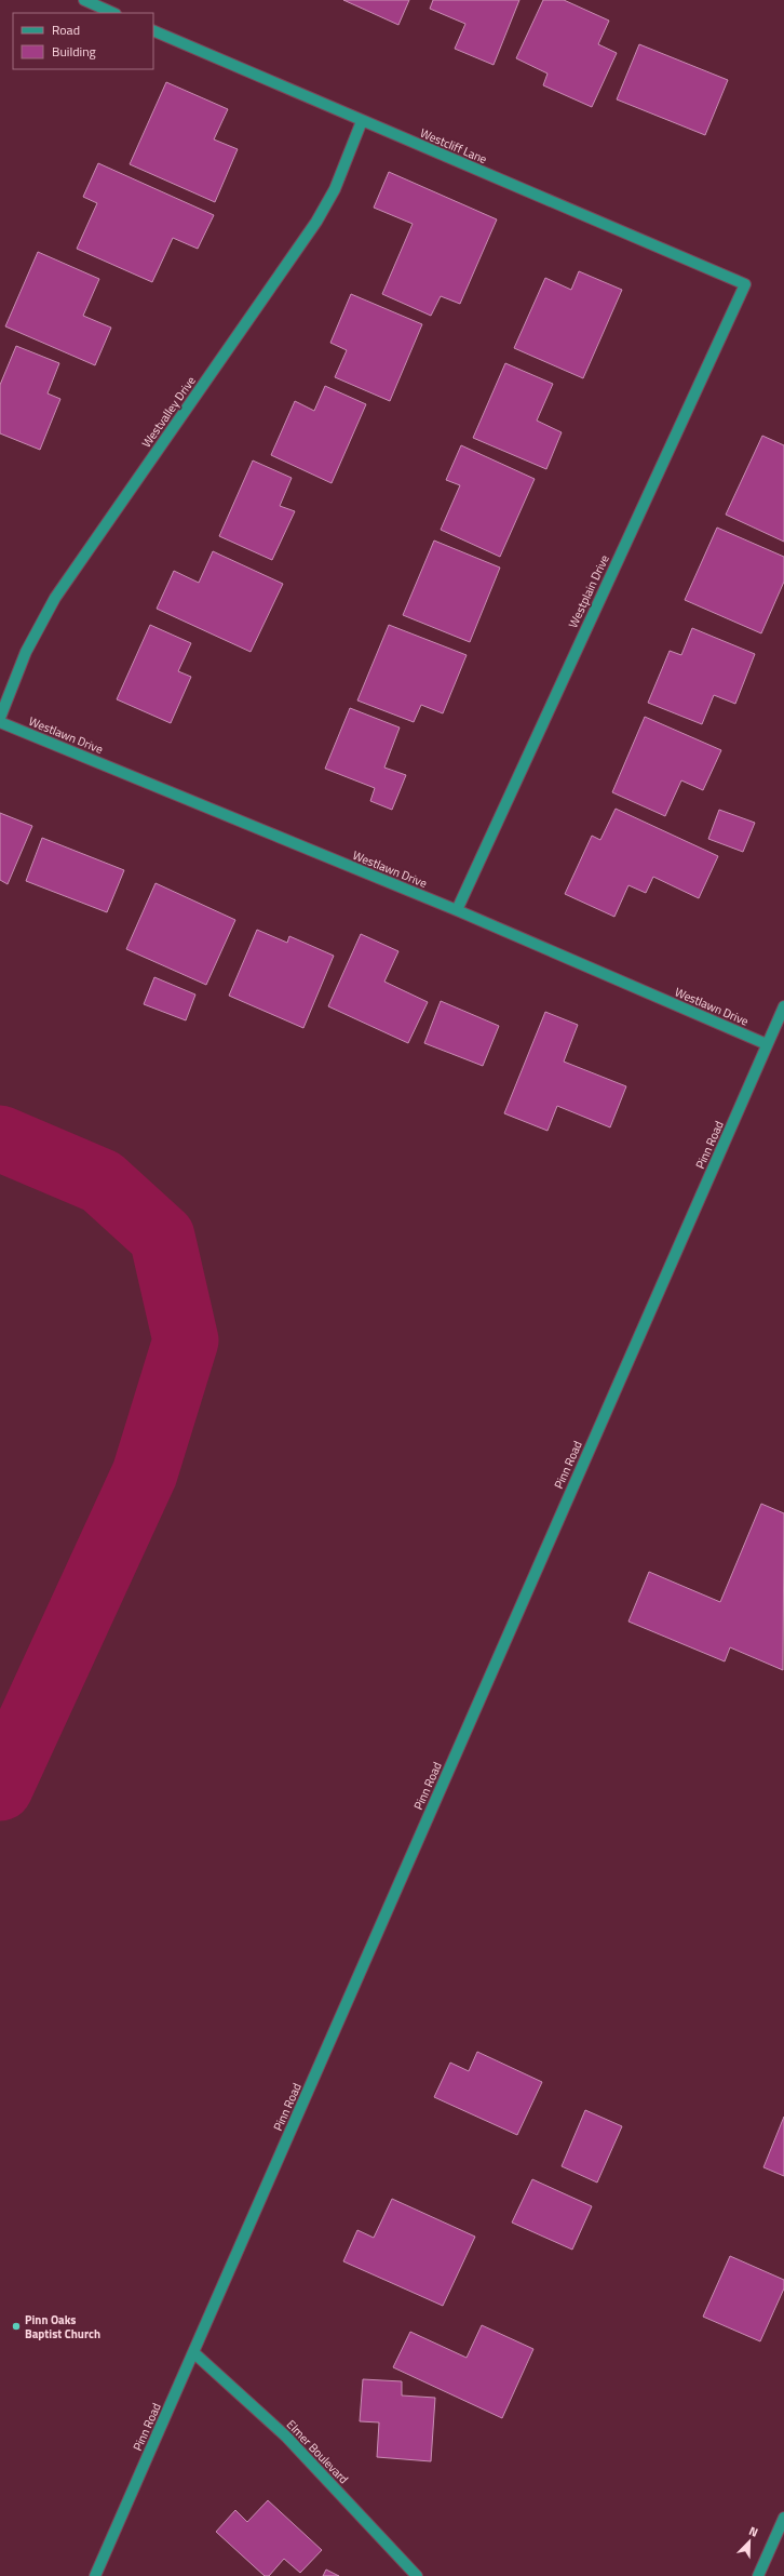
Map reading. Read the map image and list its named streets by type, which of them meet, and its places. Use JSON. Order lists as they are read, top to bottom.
{
  "streets": {
    "street": [
      "Westcliff Lane",
      "Westvalley Drive",
      "Westplain Drive",
      "Westlawn Drive",
      "Pinn Road",
      "Elmer Boulevard"
    ]
  },
  "crossings": [
    ["Westcliff Lane", "Westvalley Drive"],
    ["Westcliff Lane", "Westplain Drive"],
    ["Westplain Drive", "Westlawn Drive"],
    ["Westlawn Drive", "Pinn Road"],
    ["Pinn Road", "Elmer Boulevard"]
  ],
  "places": ["Pinn Oaks Baptist Church"],
  "legend": ["Road", "Building"],
  "north": "top right"
}
